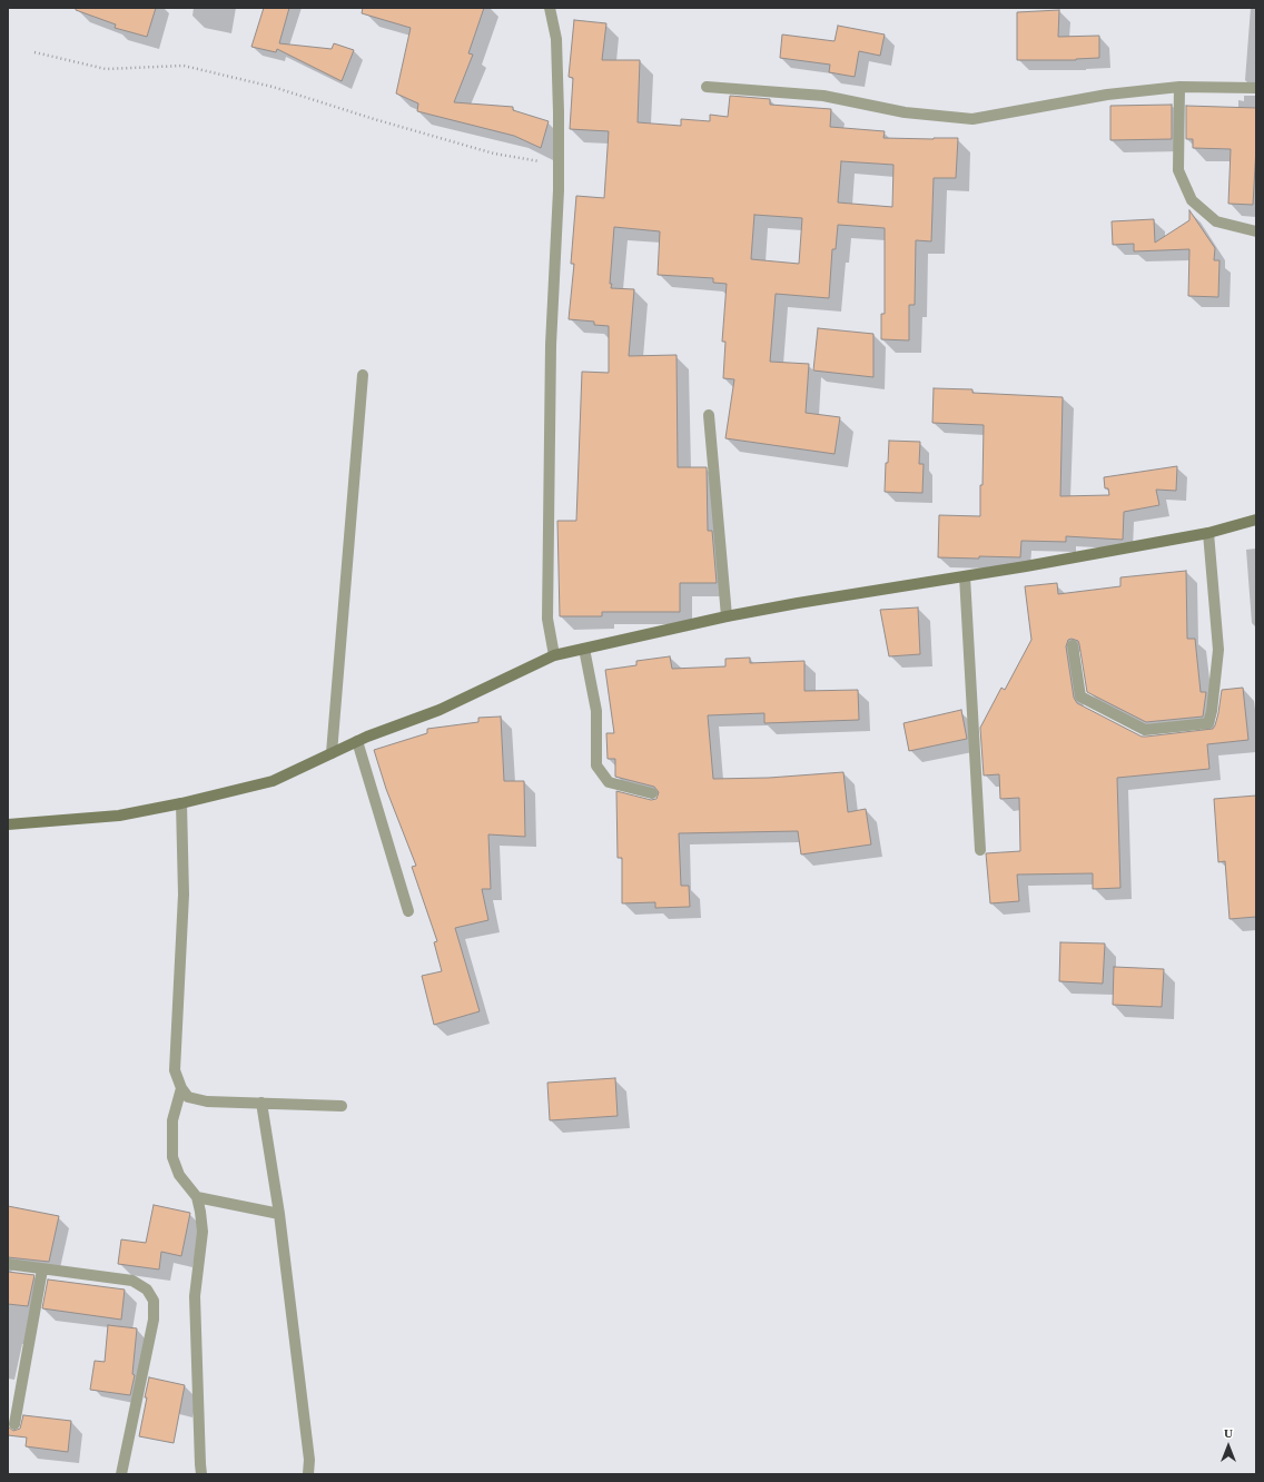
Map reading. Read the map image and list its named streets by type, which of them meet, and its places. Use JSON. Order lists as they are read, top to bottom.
{
  "north": "top"
}
